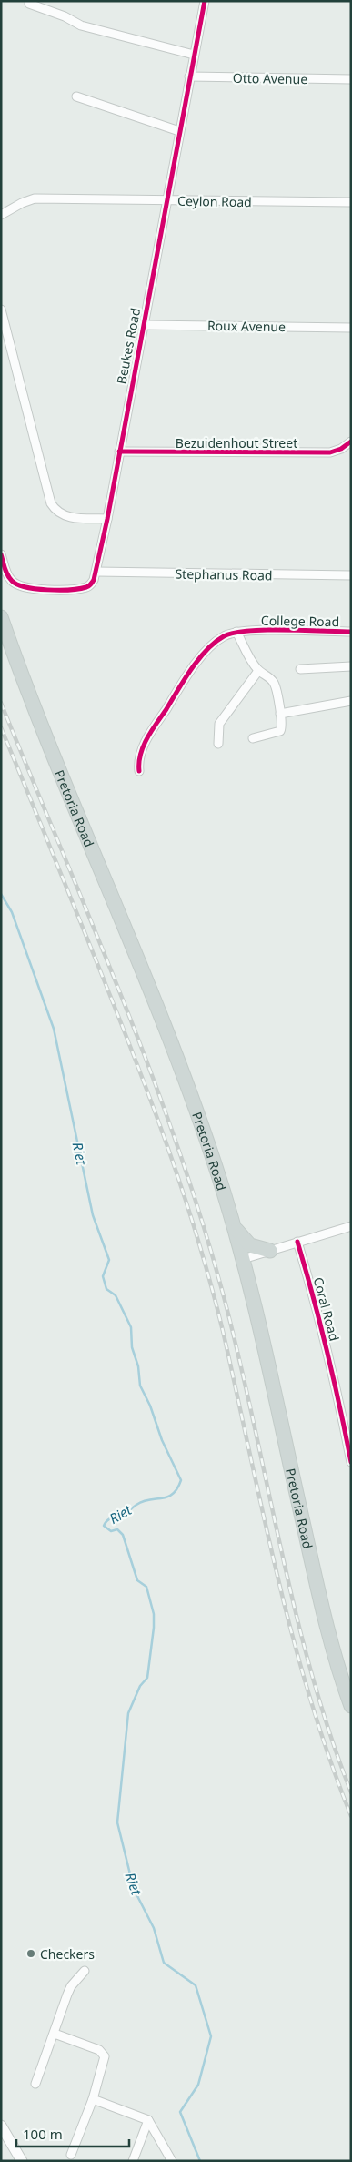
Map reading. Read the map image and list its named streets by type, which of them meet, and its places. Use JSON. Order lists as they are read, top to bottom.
{
  "streets": {
    "main road": ["Pretoria Road"],
    "street": [
      "Otto Avenue",
      "Ceylon Road",
      "Roux Avenue",
      "Beukes Road",
      "Bezuidenhout Street",
      "Stephanus Road",
      "College Road",
      "Coral Road"
    ]
  },
  "crossings": [
    ["Otto Avenue", "Beukes Road"],
    ["Ceylon Road", "Beukes Road"],
    ["Roux Avenue", "Beukes Road"],
    ["Beukes Road", "Bezuidenhout Street"],
    ["Beukes Road", "Stephanus Road"]
  ],
  "water": ["Riet"],
  "places": ["Checkers"],
  "scale_bar": "100 m"
}
